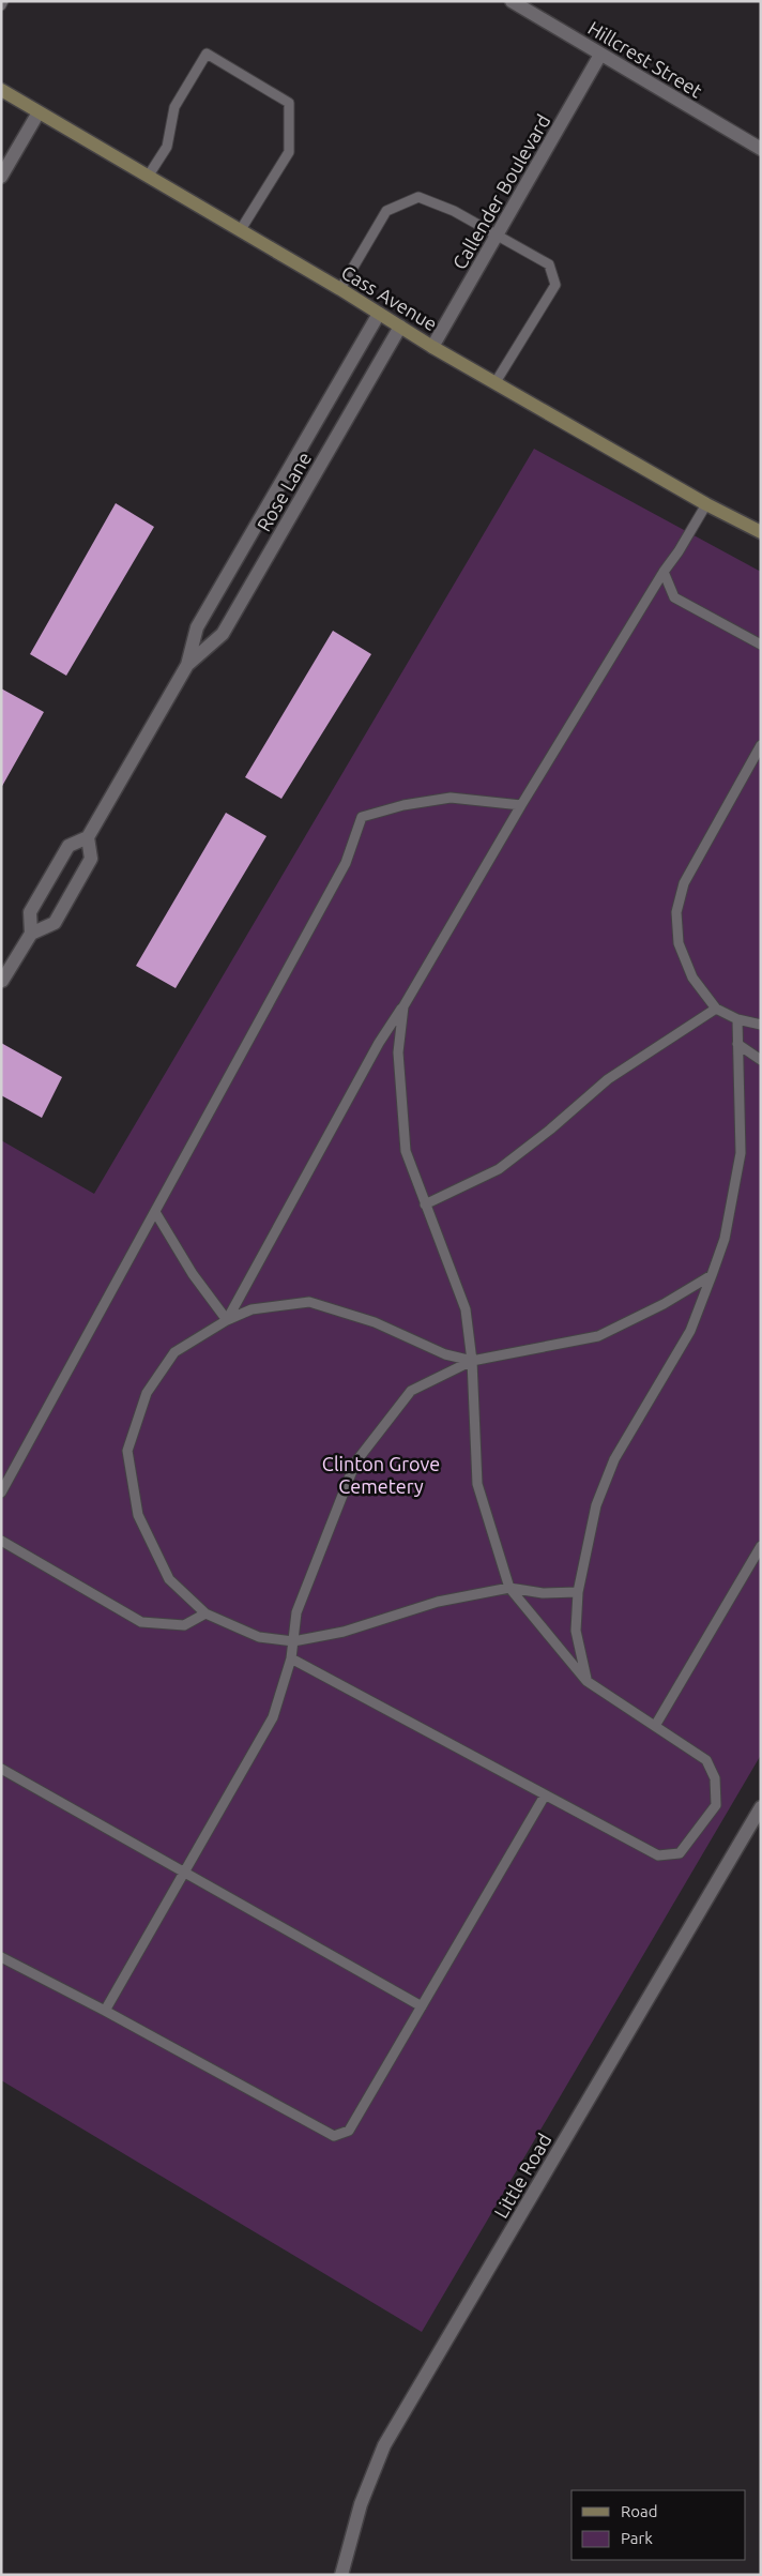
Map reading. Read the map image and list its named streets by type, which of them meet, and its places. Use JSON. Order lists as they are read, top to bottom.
{
  "streets": {
    "main road": ["Cass Avenue"],
    "street": [
      "Hillcrest Street",
      "Callender Boulevard",
      "Rose Lane",
      "Little Road"
    ]
  },
  "crossings": [
    ["Hillcrest Street", "Callender Boulevard"],
    ["Callender Boulevard", "Cass Avenue"],
    ["Cass Avenue", "Rose Lane"]
  ],
  "parks": ["Clinton Grove Cemetery"],
  "legend": ["Road", "Park"]
}
